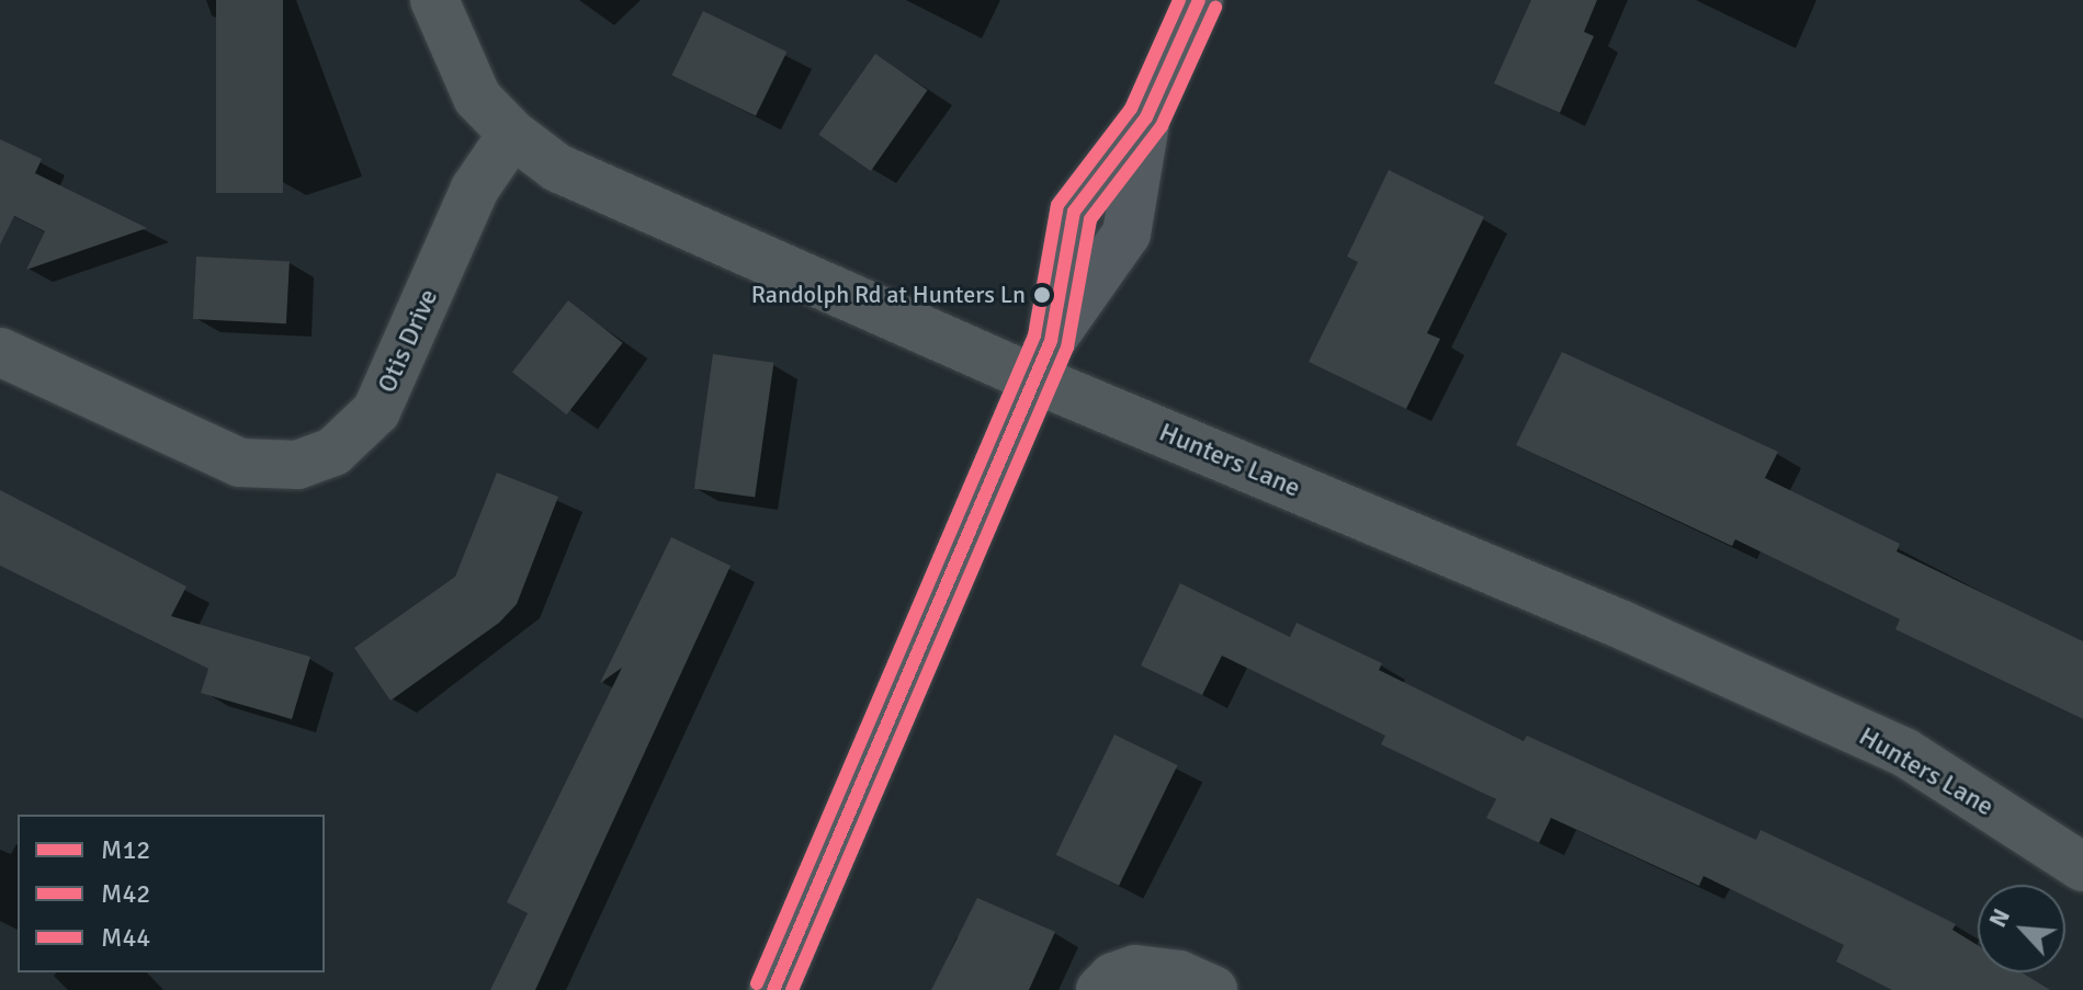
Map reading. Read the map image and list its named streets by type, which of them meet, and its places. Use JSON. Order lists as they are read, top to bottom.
{
  "streets": {
    "street": ["Otis Drive", "Hunters Lane"]
  },
  "crossings": [
    ["Otis Drive", "Hunters Lane"]
  ],
  "places": ["Randolph Rd at Hunters Ln"],
  "lines": ["transit line M12", "transit line M44", "transit line M42"],
  "legend": ["M12", "M42", "M44"],
  "north": "top left"
}
